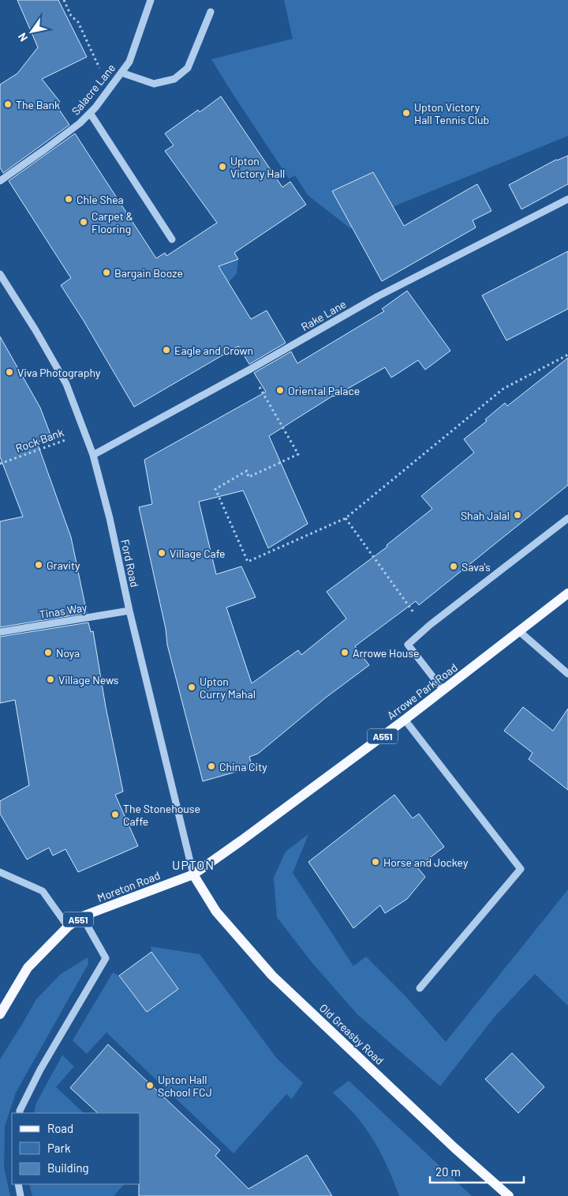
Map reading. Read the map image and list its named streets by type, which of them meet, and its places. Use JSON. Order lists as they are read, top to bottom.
{
  "streets": {
    "main road": [
      "Arrowe Park Road",
      "A551",
      "Moreton Road",
      "Old Greasby Road"
    ],
    "street": [
      "Salacre Lane",
      "Rake Lane",
      "Ford Road",
      "Tinas Way"
    ],
    "path": ["Rock Bank"]
  },
  "crossings": [
    ["Rake Lane", "Ford Road"],
    ["Rock Bank", "Ford Road"],
    ["Ford Road", "Tinas Way"],
    ["Ford Road", "Arrowe Park Road"],
    ["Ford Road", "Moreton Road"],
    ["Ford Road", "Old Greasby Road"],
    ["Arrowe Park Road", "Moreton Road"],
    ["Arrowe Park Road", "Old Greasby Road"],
    ["Moreton Road", "Old Greasby Road"]
  ],
  "districts": ["UPTON"],
  "places": [
    "The Bank",
    "Upton Victory Hall Tennis Club",
    "Upton Victory Hall",
    "Chle Shea",
    "Carpet & Flooring",
    "Bargain Booze",
    "Eagle and Crown",
    "Viva Photography",
    "Oriental Palace",
    "Shah Jalal",
    "Village Cafe",
    "Gravity",
    "Sava's",
    "Noya",
    "Arrowe House",
    "Village News",
    "Upton Curry Mahal",
    "China City",
    "The Stonehouse Caffe",
    "Horse and Jockey",
    "Upton Hall School FCJ"
  ],
  "legend": ["Road", "Park", "Building"],
  "scale_bar": "20 m",
  "north": "bottom left"
}
